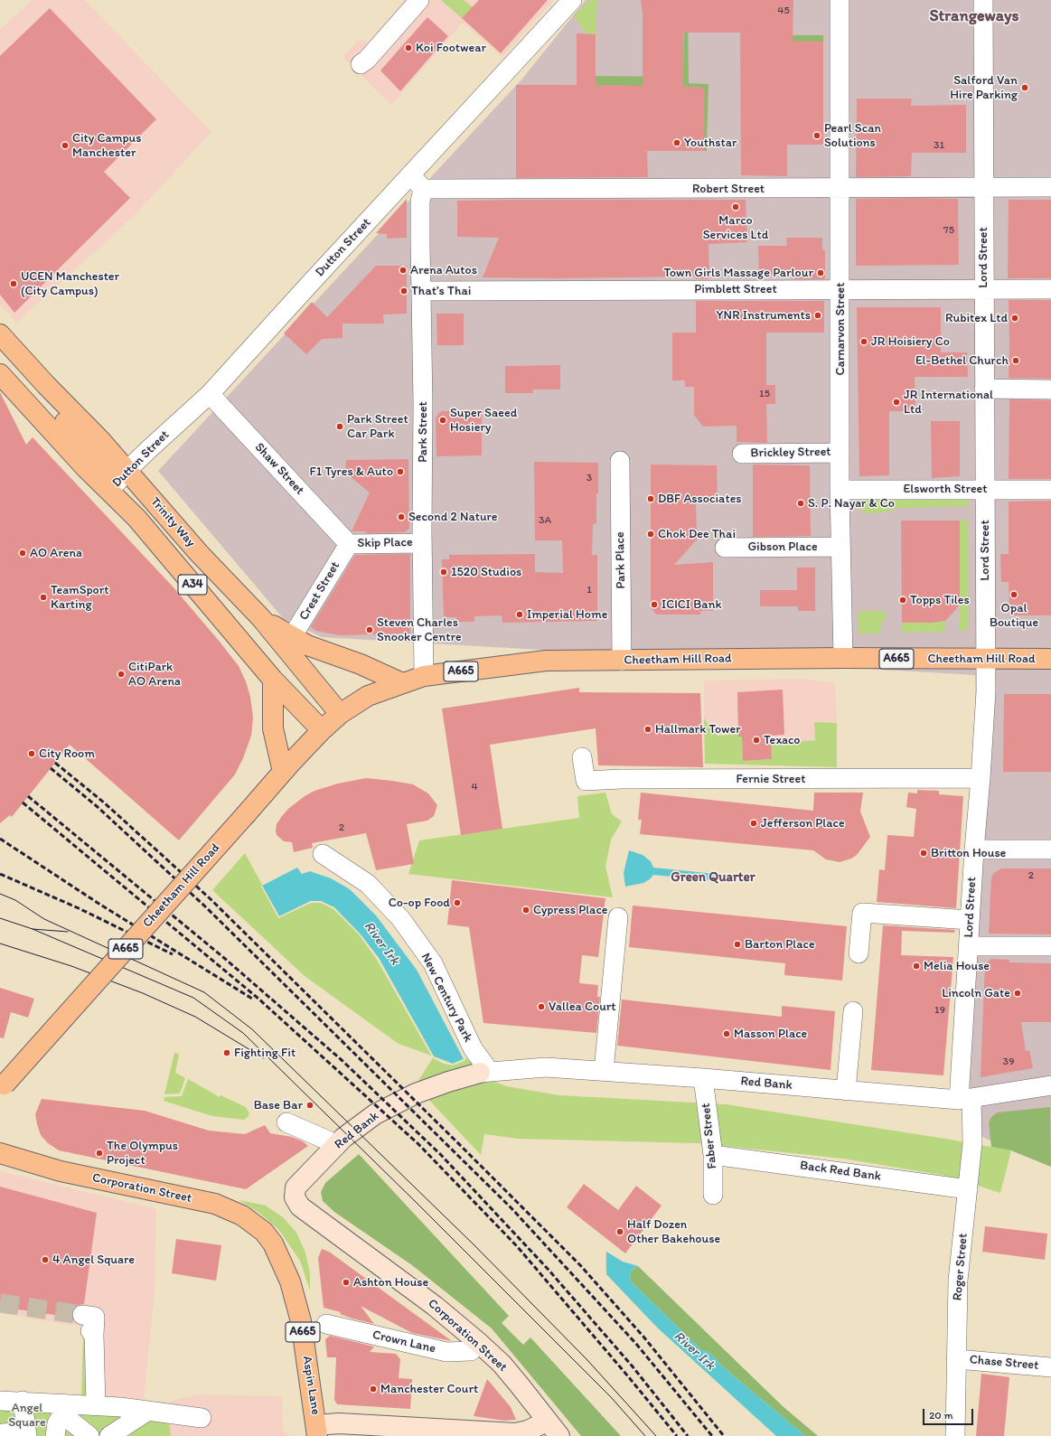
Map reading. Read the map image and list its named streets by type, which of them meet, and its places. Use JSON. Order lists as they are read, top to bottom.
{
  "streets": {
    "highway": [
      "Trinity Way",
      "A34",
      "A665",
      "Cheetham Hill Road",
      "Corporation Street",
      "Aspin Lane"
    ],
    "street": [
      "Robert Street",
      "Dutton Street",
      "Lord Street",
      "Pimblett Street",
      "Carnarvon Street",
      "Park Street",
      "Brickley Street",
      "Shaw Street",
      "Elsworth Street",
      "Skip Place",
      "Gibson Place",
      "Park Place",
      "Crest Street",
      "Fernie Street",
      "New Century Park",
      "Red Bank",
      "Faber Street",
      "Back Red Bank",
      "Roger Street",
      "Crown Lane",
      "Chase Street"
    ]
  },
  "crossings": [
    ["Robert Street", "Dutton Street"],
    ["Robert Street", "Lord Street"],
    ["Robert Street", "Carnarvon Street"],
    ["Robert Street", "Park Street"],
    ["Dutton Street", "Park Street"],
    ["Dutton Street", "Shaw Street"],
    ["Dutton Street", "Trinity Way"],
    ["Lord Street", "Pimblett Street"],
    ["Lord Street", "Elsworth Street"],
    ["Lord Street", "Cheetham Hill Road"],
    ["Lord Street", "Fernie Street"],
    ["Lord Street", "Red Bank"],
    ["Lord Street", "Roger Street"],
    ["Pimblett Street", "Carnarvon Street"],
    ["Pimblett Street", "Park Street"],
    ["Carnarvon Street", "Brickley Street"],
    ["Carnarvon Street", "Elsworth Street"],
    ["Carnarvon Street", "Gibson Place"],
    ["Carnarvon Street", "Cheetham Hill Road"],
    ["Park Street", "Skip Place"],
    ["Park Street", "Cheetham Hill Road"],
    ["Shaw Street", "Skip Place"],
    ["Shaw Street", "Crest Street"],
    ["Trinity Way", "Cheetham Hill Road"],
    ["Skip Place", "Crest Street"],
    ["Park Place", "Cheetham Hill Road"],
    ["New Century Park", "Red Bank"],
    ["Red Bank", "Faber Street"],
    ["Red Bank", "Corporation Street"],
    ["Red Bank", "Roger Street"],
    ["Faber Street", "Back Red Bank"],
    ["Back Red Bank", "Roger Street"],
    ["Corporation Street", "Crown Lane"],
    ["Corporation Street", "Aspin Lane"],
    ["Roger Street", "Chase Street"]
  ],
  "districts": ["Strangeways", "Green Quarter"],
  "water": ["River Irk"],
  "parks": ["Angel Square"],
  "places": [
    "Koi Footwear",
    "Salford Van Hire Parking",
    "Pearl Scan Solutions",
    "Youthstar",
    "City Campus Manchester",
    "Marco Services Ltd",
    "Arena Autos",
    "Town Girls Massage Parlour",
    "UCEN Manchester (City Campus)",
    "That’s Thai",
    "YNR Instruments",
    "Rubitex Ltd",
    "JR Hoisiery Co",
    "El-Bethel Church",
    "JR International Ltd",
    "Super Saeed Hosiery",
    "Park Street Car Park",
    "F1 Tyres & Auto",
    "DBF Associates",
    "S. P. Nayar & Co",
    "Second 2 Nature",
    "Chok Dee Thai",
    "AO Arena",
    "1520 Studios",
    "Opal Boutique",
    "TeamSport Karting",
    "Topps Tiles",
    "ICICI Bank",
    "Imperial Home",
    "Steven Charles Snooker Centre",
    "CitiPark AO Arena",
    "Hallmark Tower",
    "Texaco",
    "City Room",
    "Jefferson Place",
    "Britton House",
    "Co-op Food",
    "Cypress Place",
    "Barton Place",
    "Melia House",
    "Lincoln Gate",
    "Vallea Court",
    "Masson Place",
    "Fighting Fit",
    "Base Bar",
    "The Olympus Project",
    "Half Dozen Other Bakehouse",
    "4 Angel Square",
    "Ashton House",
    "Manchester Court"
  ],
  "house_numbers": [
    "45",
    "31",
    "75",
    "15",
    "3",
    "3A",
    "1",
    "4",
    "2",
    "2",
    "19",
    "39"
  ],
  "scale_bar": "20 m"
}
